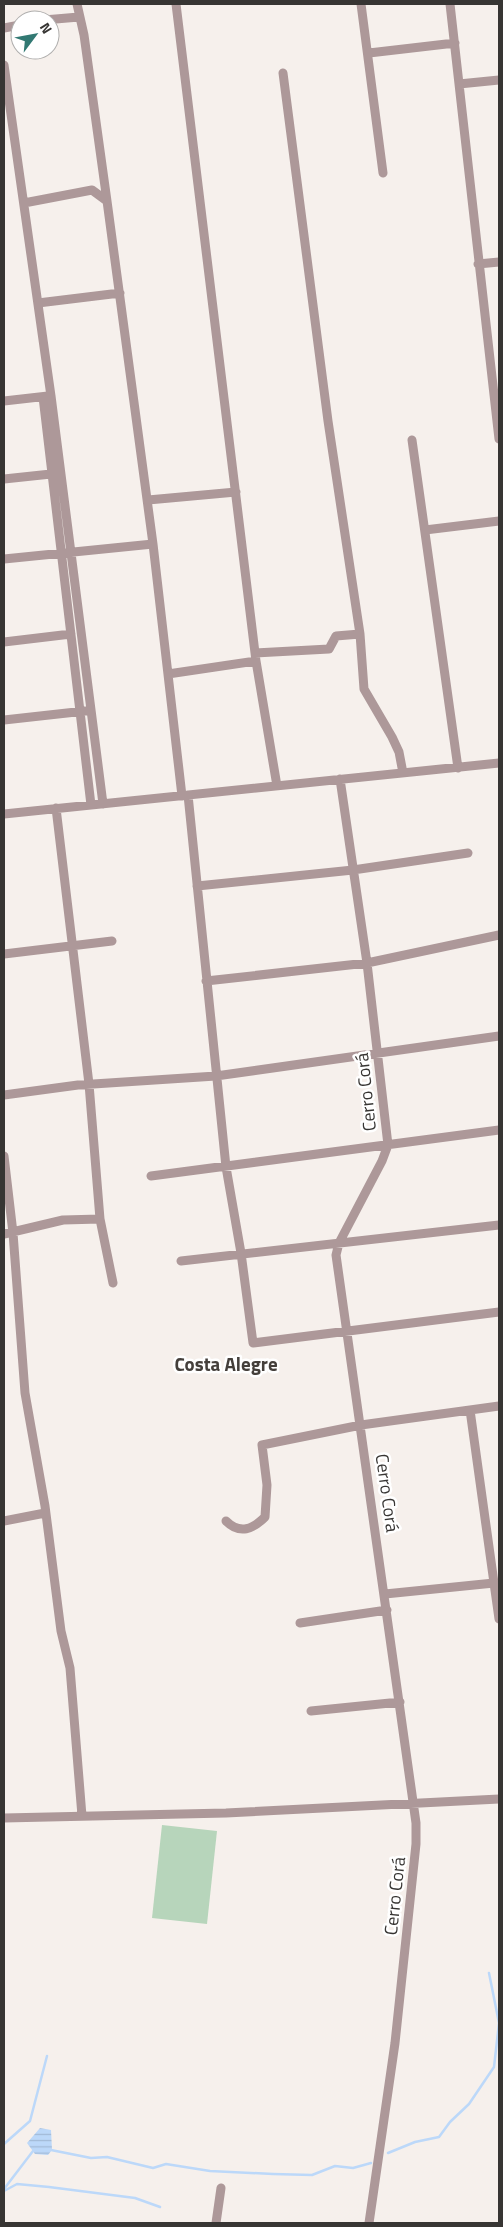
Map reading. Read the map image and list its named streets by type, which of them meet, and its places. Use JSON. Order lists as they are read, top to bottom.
{
  "streets": {
    "street": ["Cerro Corá"]
  },
  "districts": ["Costa Alegre"],
  "north": "top right"
}
